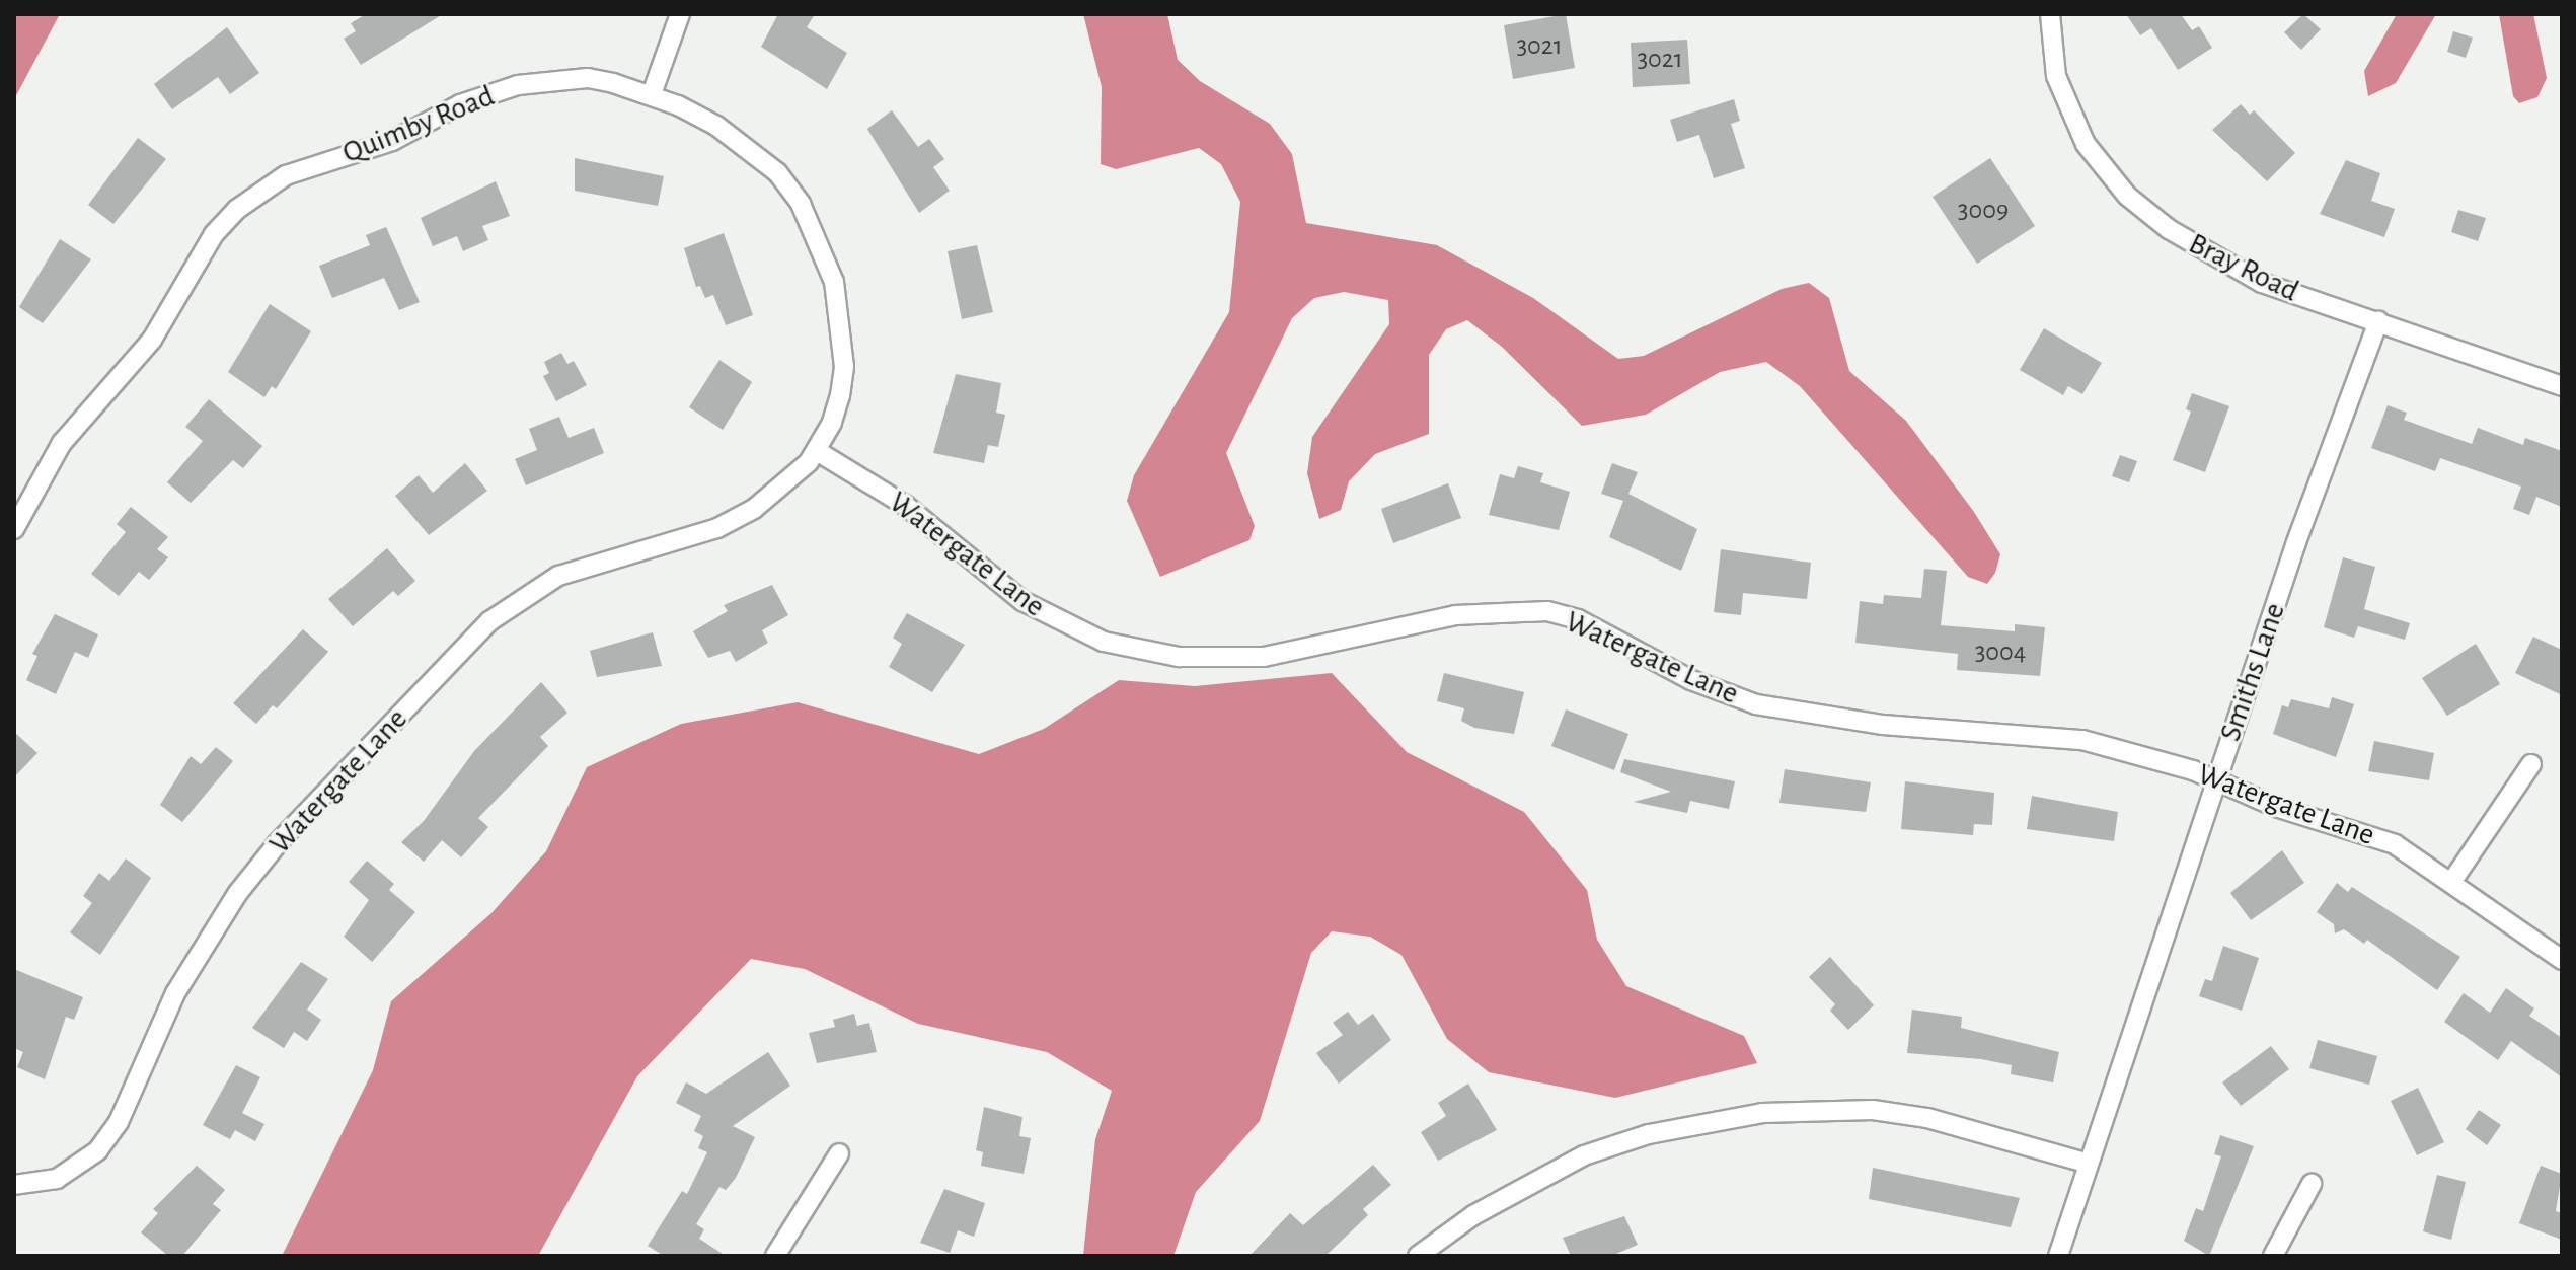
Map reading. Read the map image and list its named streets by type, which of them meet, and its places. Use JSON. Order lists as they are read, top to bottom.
{
  "streets": {
    "street": [
      "Quimby Road",
      "Bray Road",
      "Watergate Lane",
      "Smiths Lane"
    ]
  },
  "crossings": [
    ["Quimby Road", "Watergate Lane"],
    ["Bray Road", "Smiths Lane"],
    ["Watergate Lane", "Smiths Lane"]
  ],
  "house_numbers": [
    "3021",
    "3021",
    "3009",
    "3004"
  ]
}
